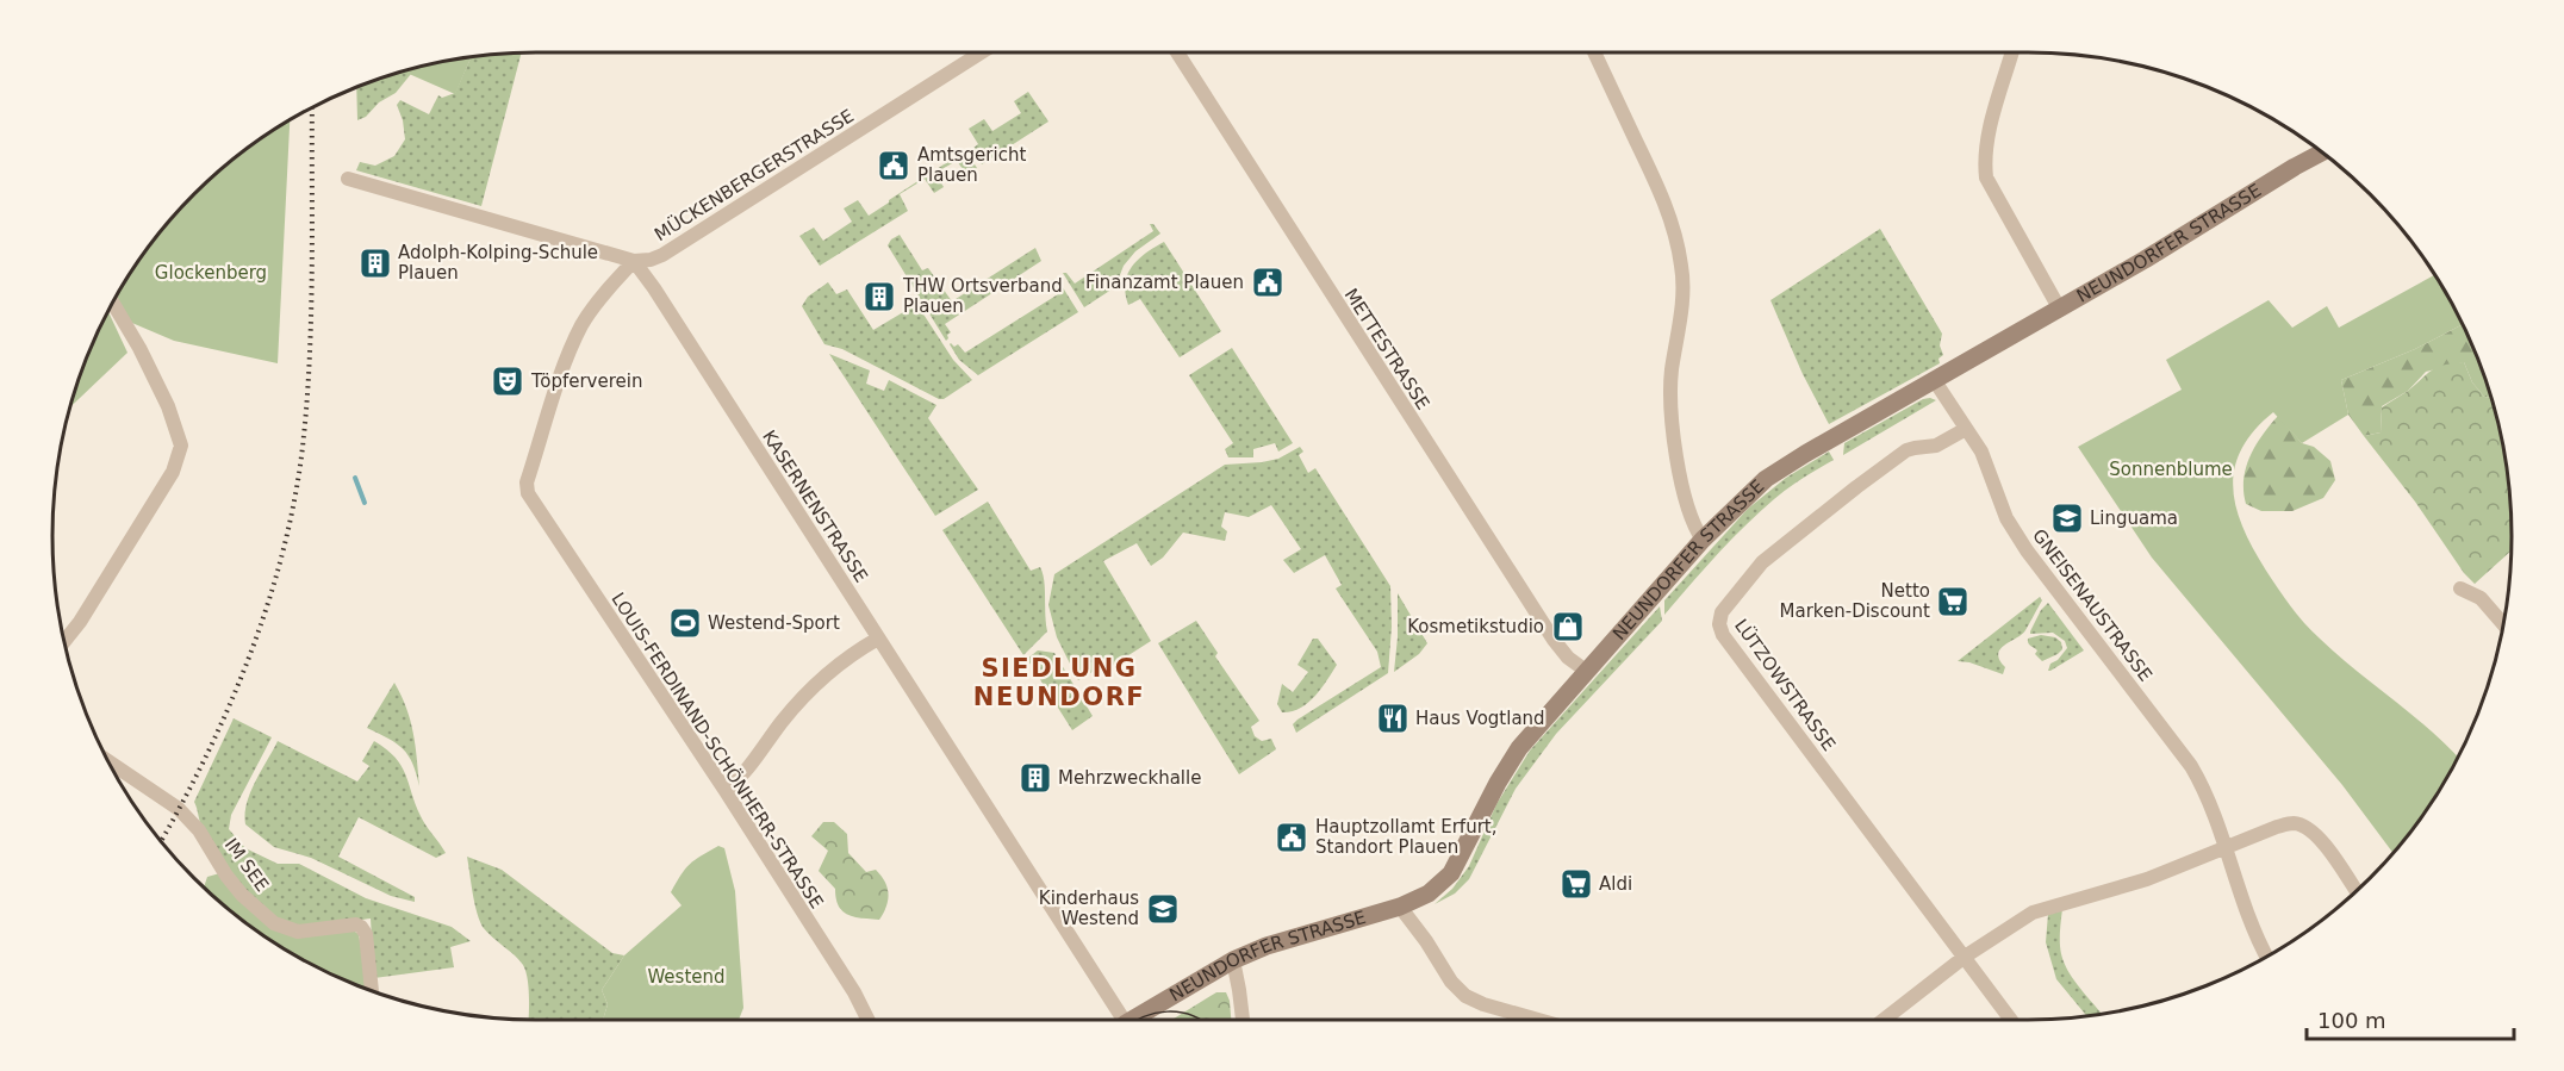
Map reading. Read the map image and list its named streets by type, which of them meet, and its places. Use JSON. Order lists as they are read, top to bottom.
{
  "streets": {
    "street": [
      "MÜCKENBERGERSTRASSE",
      "NEUNDORFER STRASSE",
      "METTESTRASSE",
      "KASERNENSTRASSE",
      "GNEISENAUSTRASSE",
      "LÜTZOWSTRASSE",
      "LOUIS-FERDINAND-SCHÖNHERR-STRASSE",
      "IM SEE"
    ]
  },
  "crossings": [
    ["MÜCKENBERGERSTRASSE", "KASERNENSTRASSE"],
    ["MÜCKENBERGERSTRASSE", "LOUIS-FERDINAND-SCHÖNHERR-STRASSE"],
    ["NEUNDORFER STRASSE", "METTESTRASSE"],
    ["NEUNDORFER STRASSE", "GNEISENAUSTRASSE"],
    ["KASERNENSTRASSE", "LOUIS-FERDINAND-SCHÖNHERR-STRASSE"],
    ["GNEISENAUSTRASSE", "LÜTZOWSTRASSE"]
  ],
  "districts": ["SIEDLUNG NEUNDORF"],
  "parks": ["Glockenberg", "Sonnenblume", "Westend"],
  "places": {
    "public building": ["Amtsgericht Plauen", "Finanzamt Plauen", "Hauptzollamt Erfurt, Standort Plauen"],
    "building": ["Adolph-Kolping-Schule Plauen", "THW Ortsverband Plauen", "Mehrzweckhalle"],
    "theatre": ["Töpferverein"],
    "school or university": ["Linguama", "Kinderhaus Westend"],
    "supermarket": ["Netto Marken-Discount", "Aldi"],
    "sports": ["Westend-Sport"],
    "shop": ["Kosmetikstudio"],
    "restaurant": ["Haus Vogtland"]
  },
  "scale_bar": "100 m"
}
